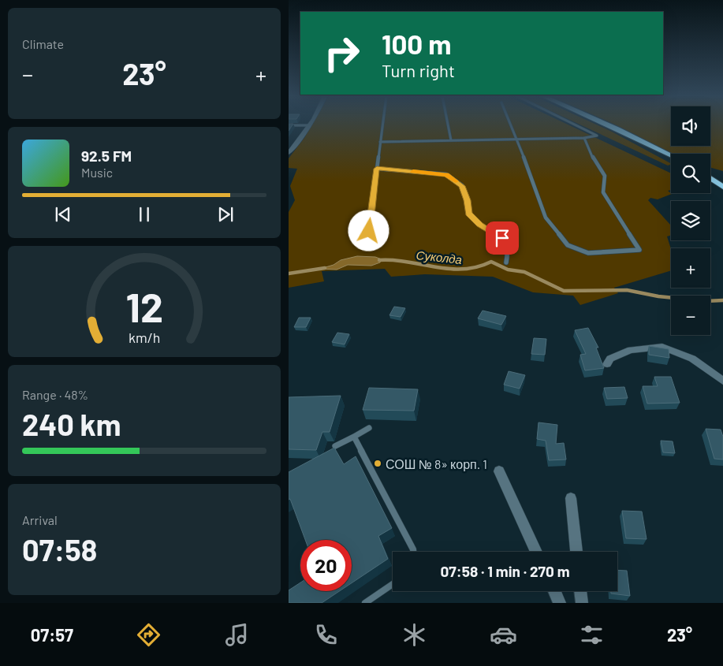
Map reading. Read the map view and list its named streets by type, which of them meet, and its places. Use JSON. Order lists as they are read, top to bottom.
{
  "water": ["Суколда"],
  "places": ["СОШ № 8» корп. 1"],
  "page": {
    "tile": [
      "Climate",
      ["Range · 48%", "240 km"],
      ["Arrival", "07:58"]
    ],
    "turn": ["100 m", "Turn right"],
    "heat": ["−", "23°", "+"],
    "map_buttons": ["+", "−"],
    "song": ["92.5 FM", "Music"],
    "limit": "20",
    "trip": "07:58 · 1 min · 270 m",
    "tabs": ["07:57", "23°"],
    "gauge": ["12", "km/h"]
  }
}
